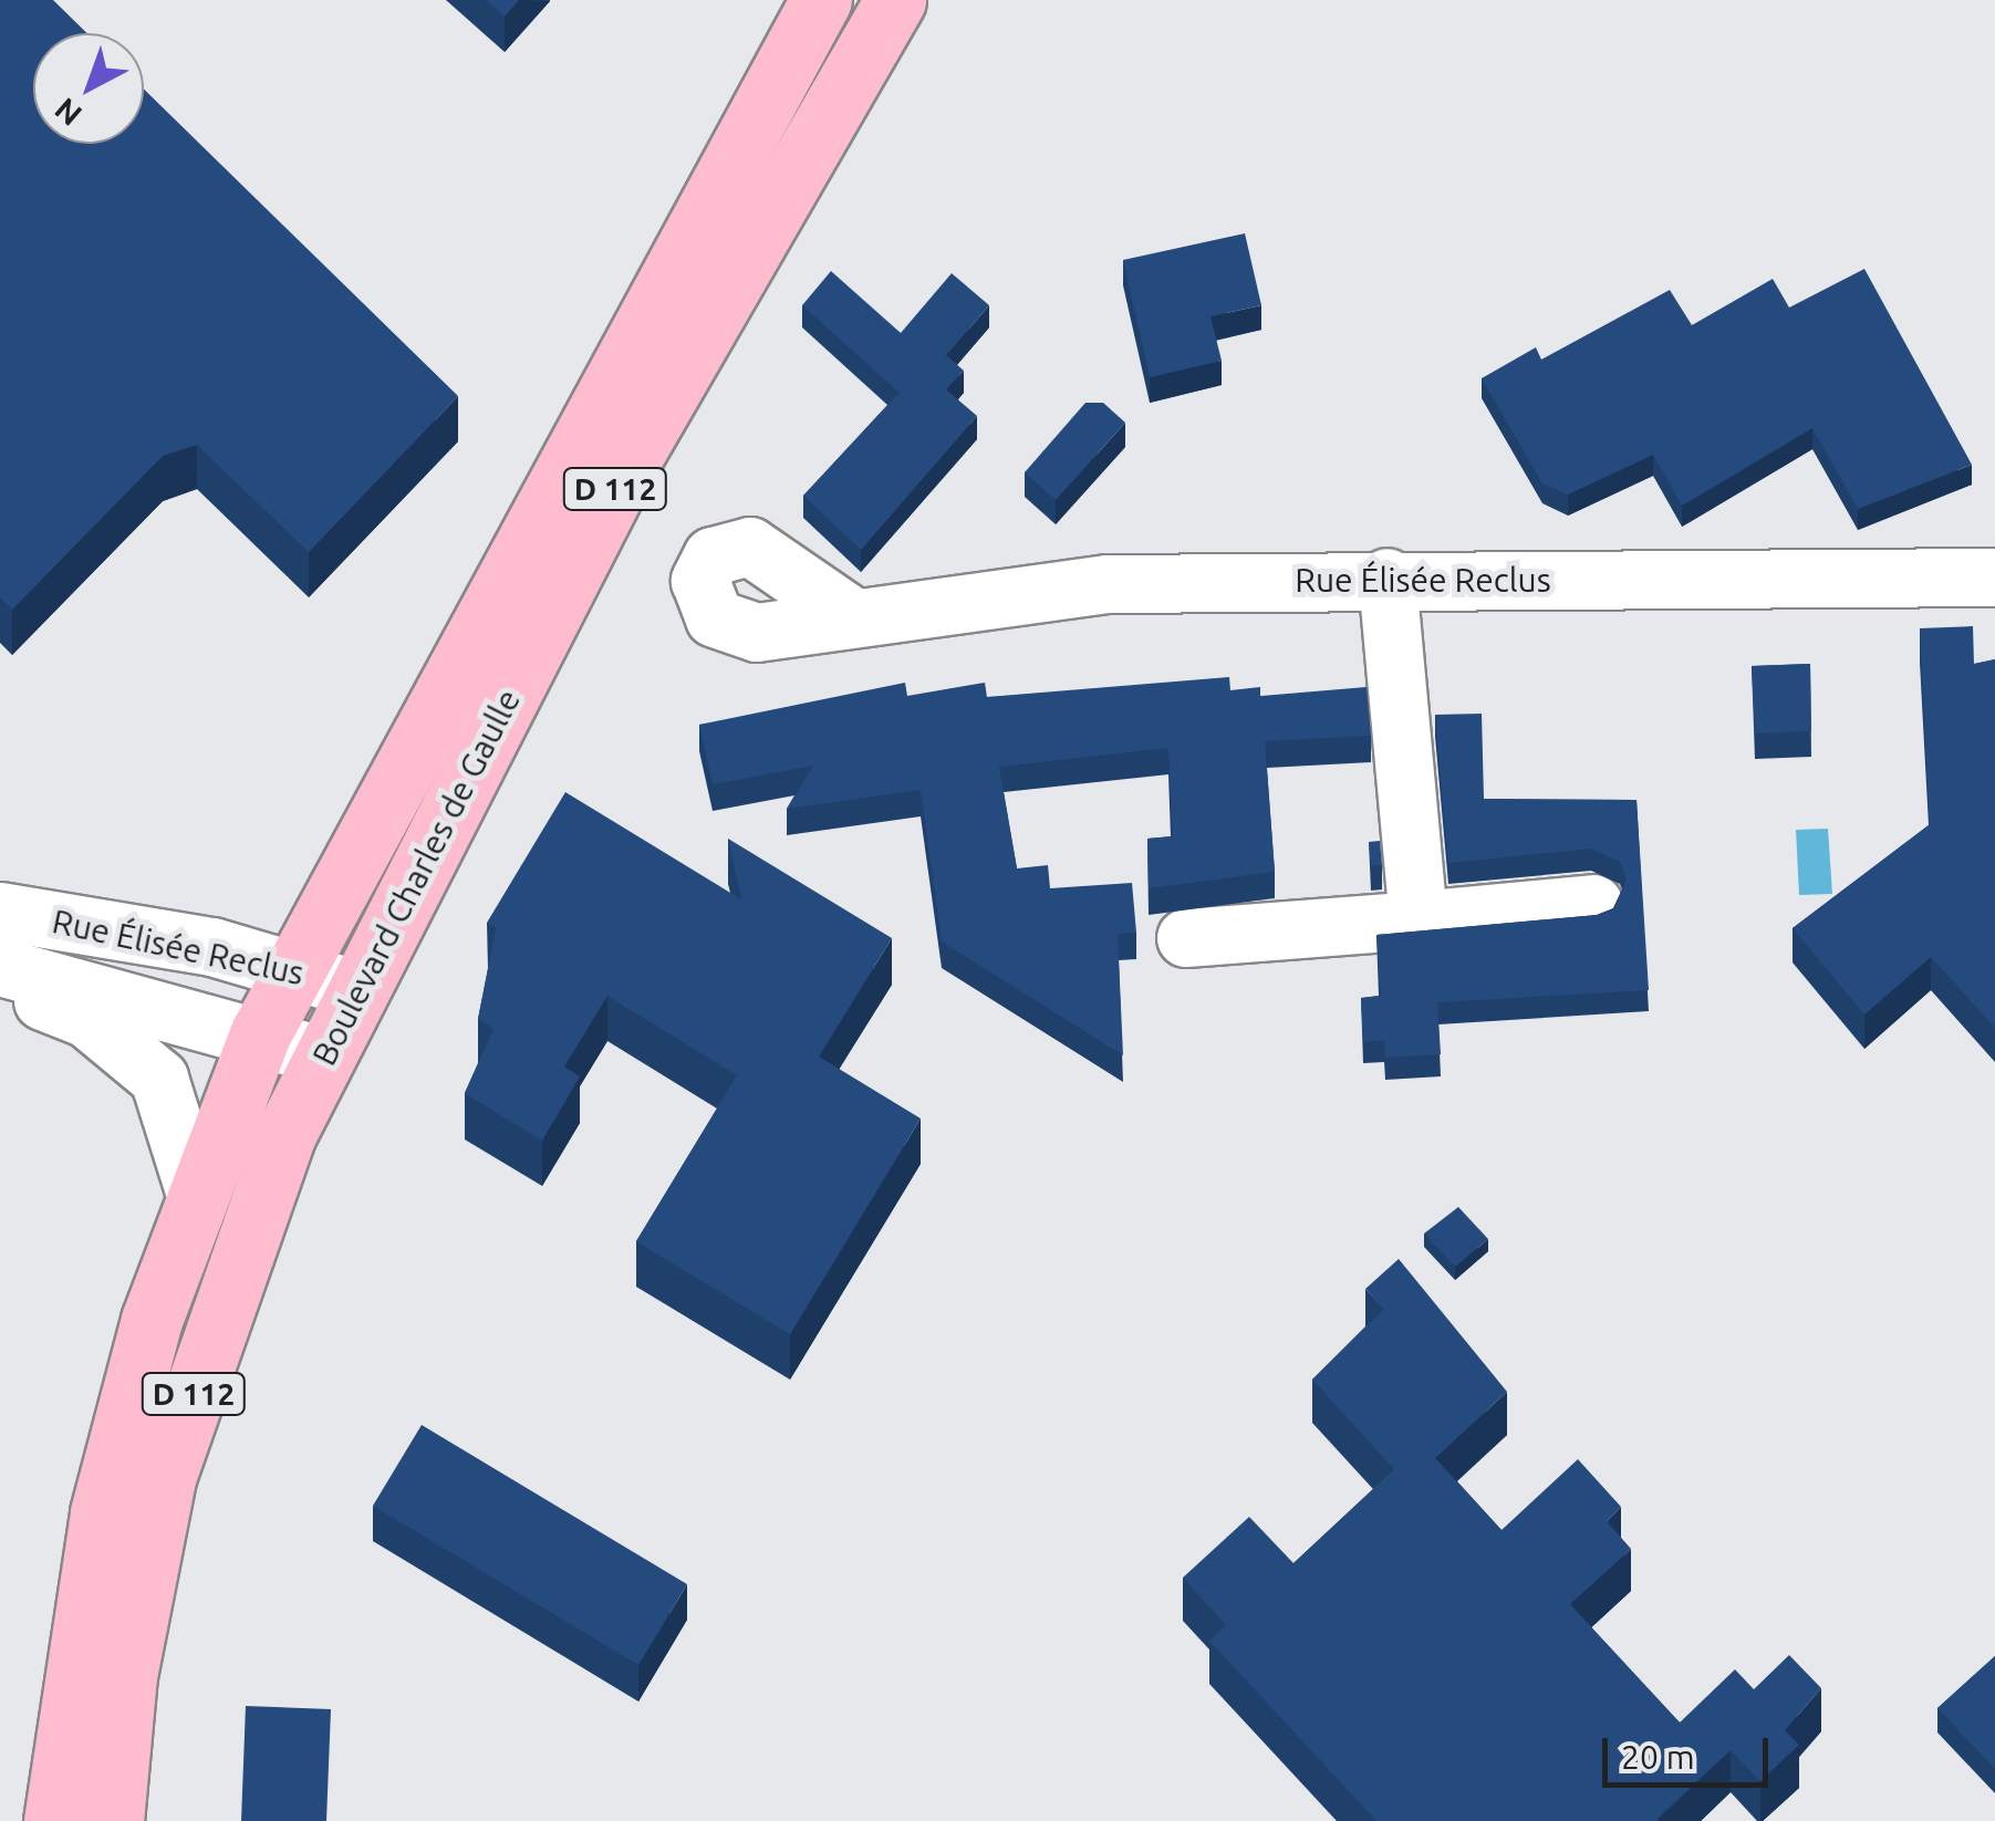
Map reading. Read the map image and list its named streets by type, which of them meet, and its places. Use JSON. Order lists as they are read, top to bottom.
{
  "streets": {
    "main road": ["D 112", "Boulevard Charles de Gaulle"],
    "street": ["Rue Élisée Reclus"]
  },
  "crossings": [
    ["D 112", "Rue Élisée Reclus"],
    ["D 112", "Boulevard Charles de Gaulle"],
    ["Rue Élisée Reclus", "Boulevard Charles de Gaulle"]
  ],
  "scale_bar": "20 m",
  "north": "bottom left"
}
